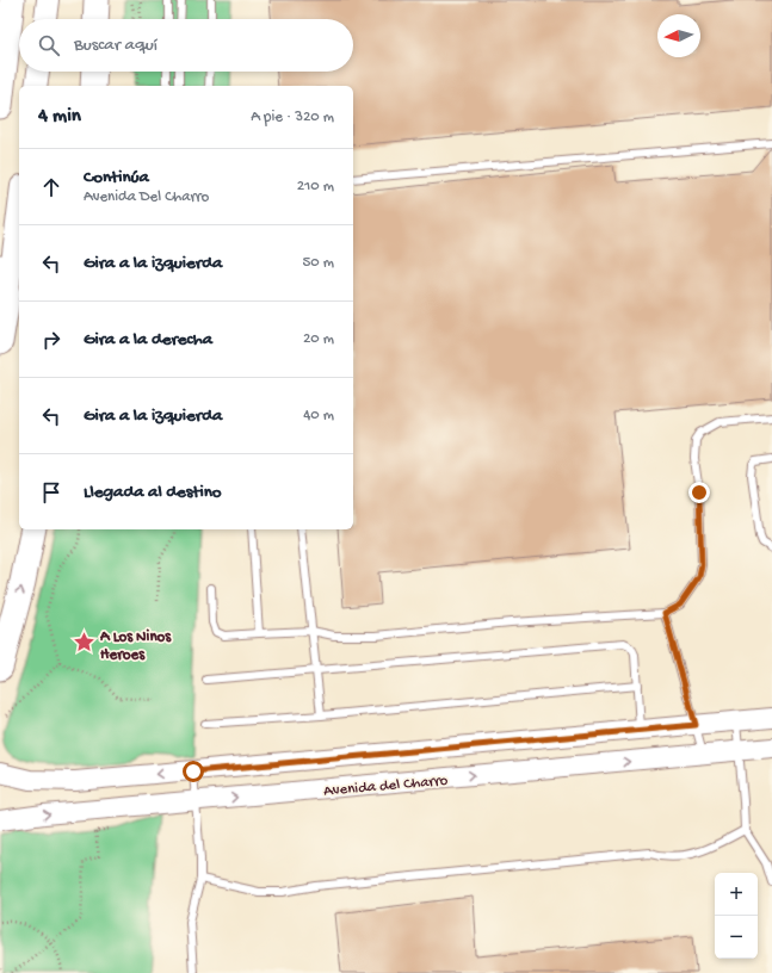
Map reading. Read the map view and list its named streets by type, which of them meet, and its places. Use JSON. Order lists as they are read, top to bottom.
{
  "streets": {
    "street": ["Avenida del Charro"]
  },
  "places": {
    "place": ["A Los Ninos Heroes"]
  },
  "north": "left",
  "page": {
    "search": "Buscar aquí",
    "heading": ["4 min", "A pie · 320 m"],
    "list": [
      ["Continúa", "Avenida Del Charro", "210 m"],
      ["Gira a la izquierda", "50 m"],
      ["Gira a la derecha", "20 m"],
      ["Gira a la izquierda", "40 m"],
      "Llegada al destino"
    ],
    "map_buttons": ["+", "−"]
  }
}
